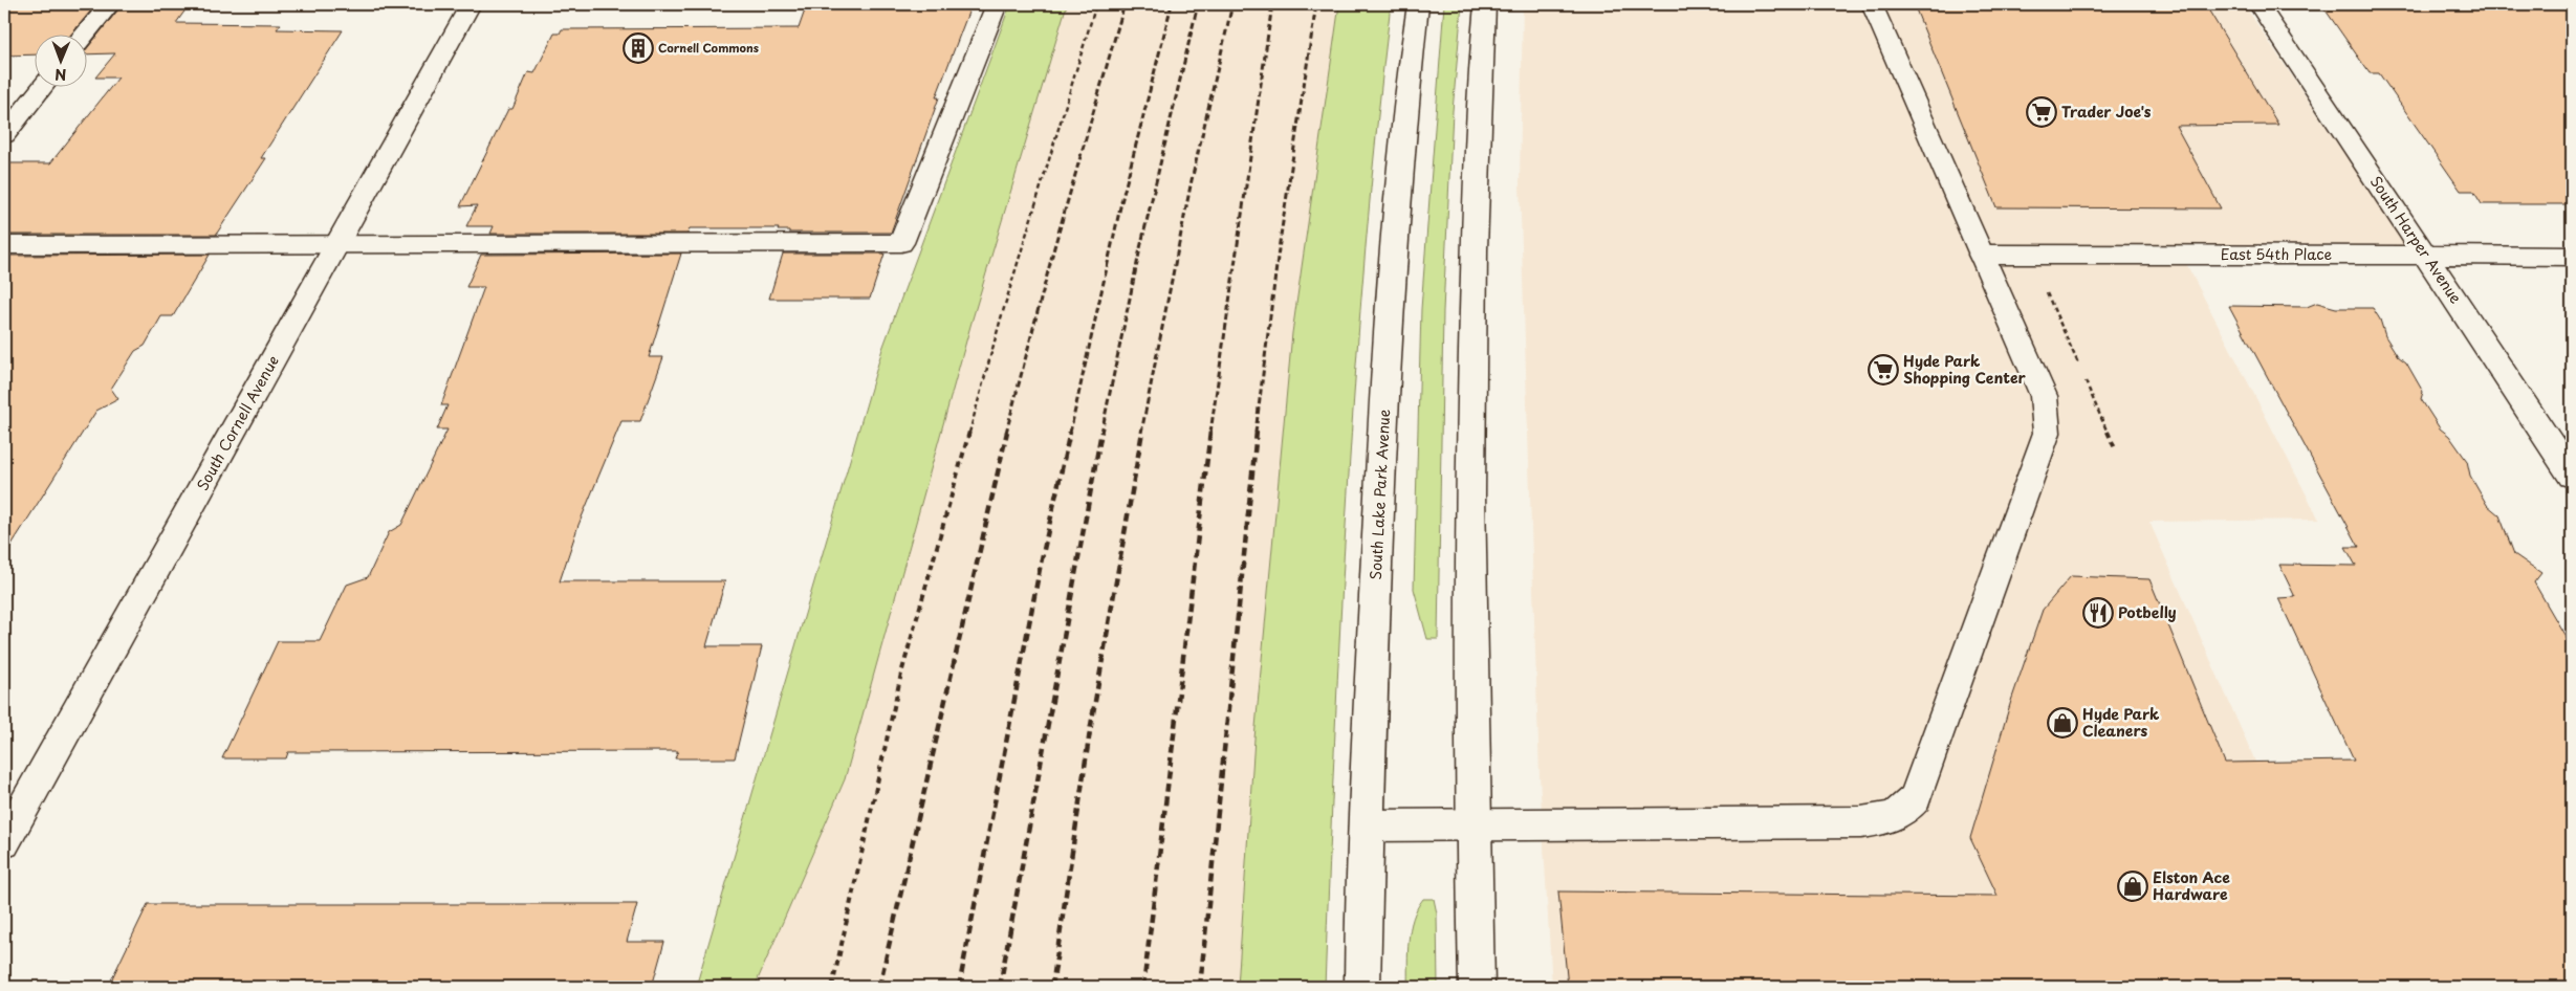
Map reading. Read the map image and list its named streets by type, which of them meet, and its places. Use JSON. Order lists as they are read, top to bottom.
{
  "streets": {
    "street": [
      "South Harper Avenue",
      "East 54th Place",
      "South Cornell Avenue",
      "South Lake Park Avenue"
    ]
  },
  "crossings": [
    ["South Harper Avenue", "East 54th Place"]
  ],
  "places": {
    "building": ["Cornell Commons"],
    "supermarket": ["Trader Joe's", "Hyde Park Shopping Center"],
    "restaurant": ["Potbelly"],
    "shop": ["Hyde Park Cleaners", "Elston Ace Hardware"]
  },
  "north": "bottom"
}
